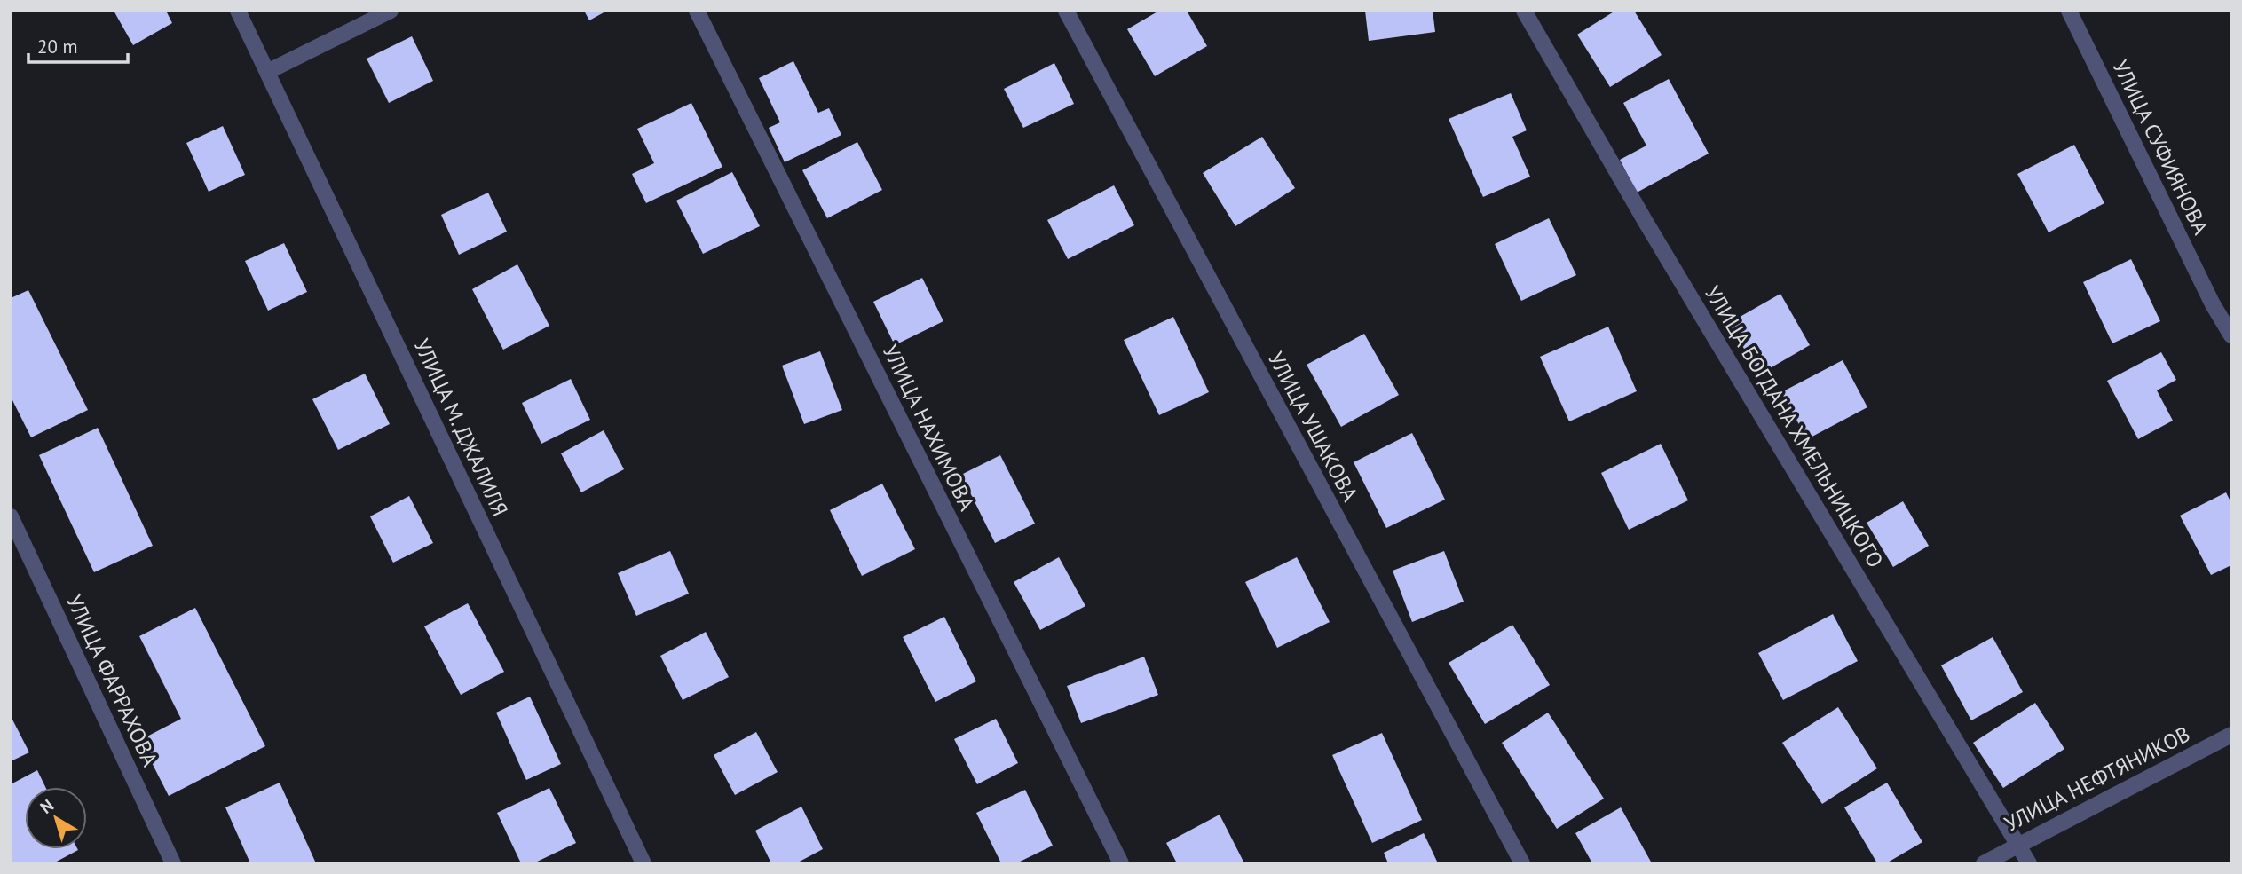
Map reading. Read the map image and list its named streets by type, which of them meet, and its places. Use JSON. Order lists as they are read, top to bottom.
{
  "streets": {
    "street": [
      "УЛИЦА СУФИЯНОВА",
      "УЛИЦА УШАКОВА",
      "УЛИЦА БОГДАНА ХМЕЛЬНИЦКОГО",
      "УЛИЦА М. ДЖАЛИЛЯ",
      "УЛИЦА НАХИМОВА",
      "УЛИЦА ФАРРАХОВА",
      "УЛИЦА НЕФТЯНИКОВ"
    ]
  },
  "crossings": [
    ["УЛИЦА БОГДАНА ХМЕЛЬНИЦКОГО", "УЛИЦА НЕФТЯНИКОВ"]
  ],
  "scale_bar": "20 m",
  "north": "top left"
}
